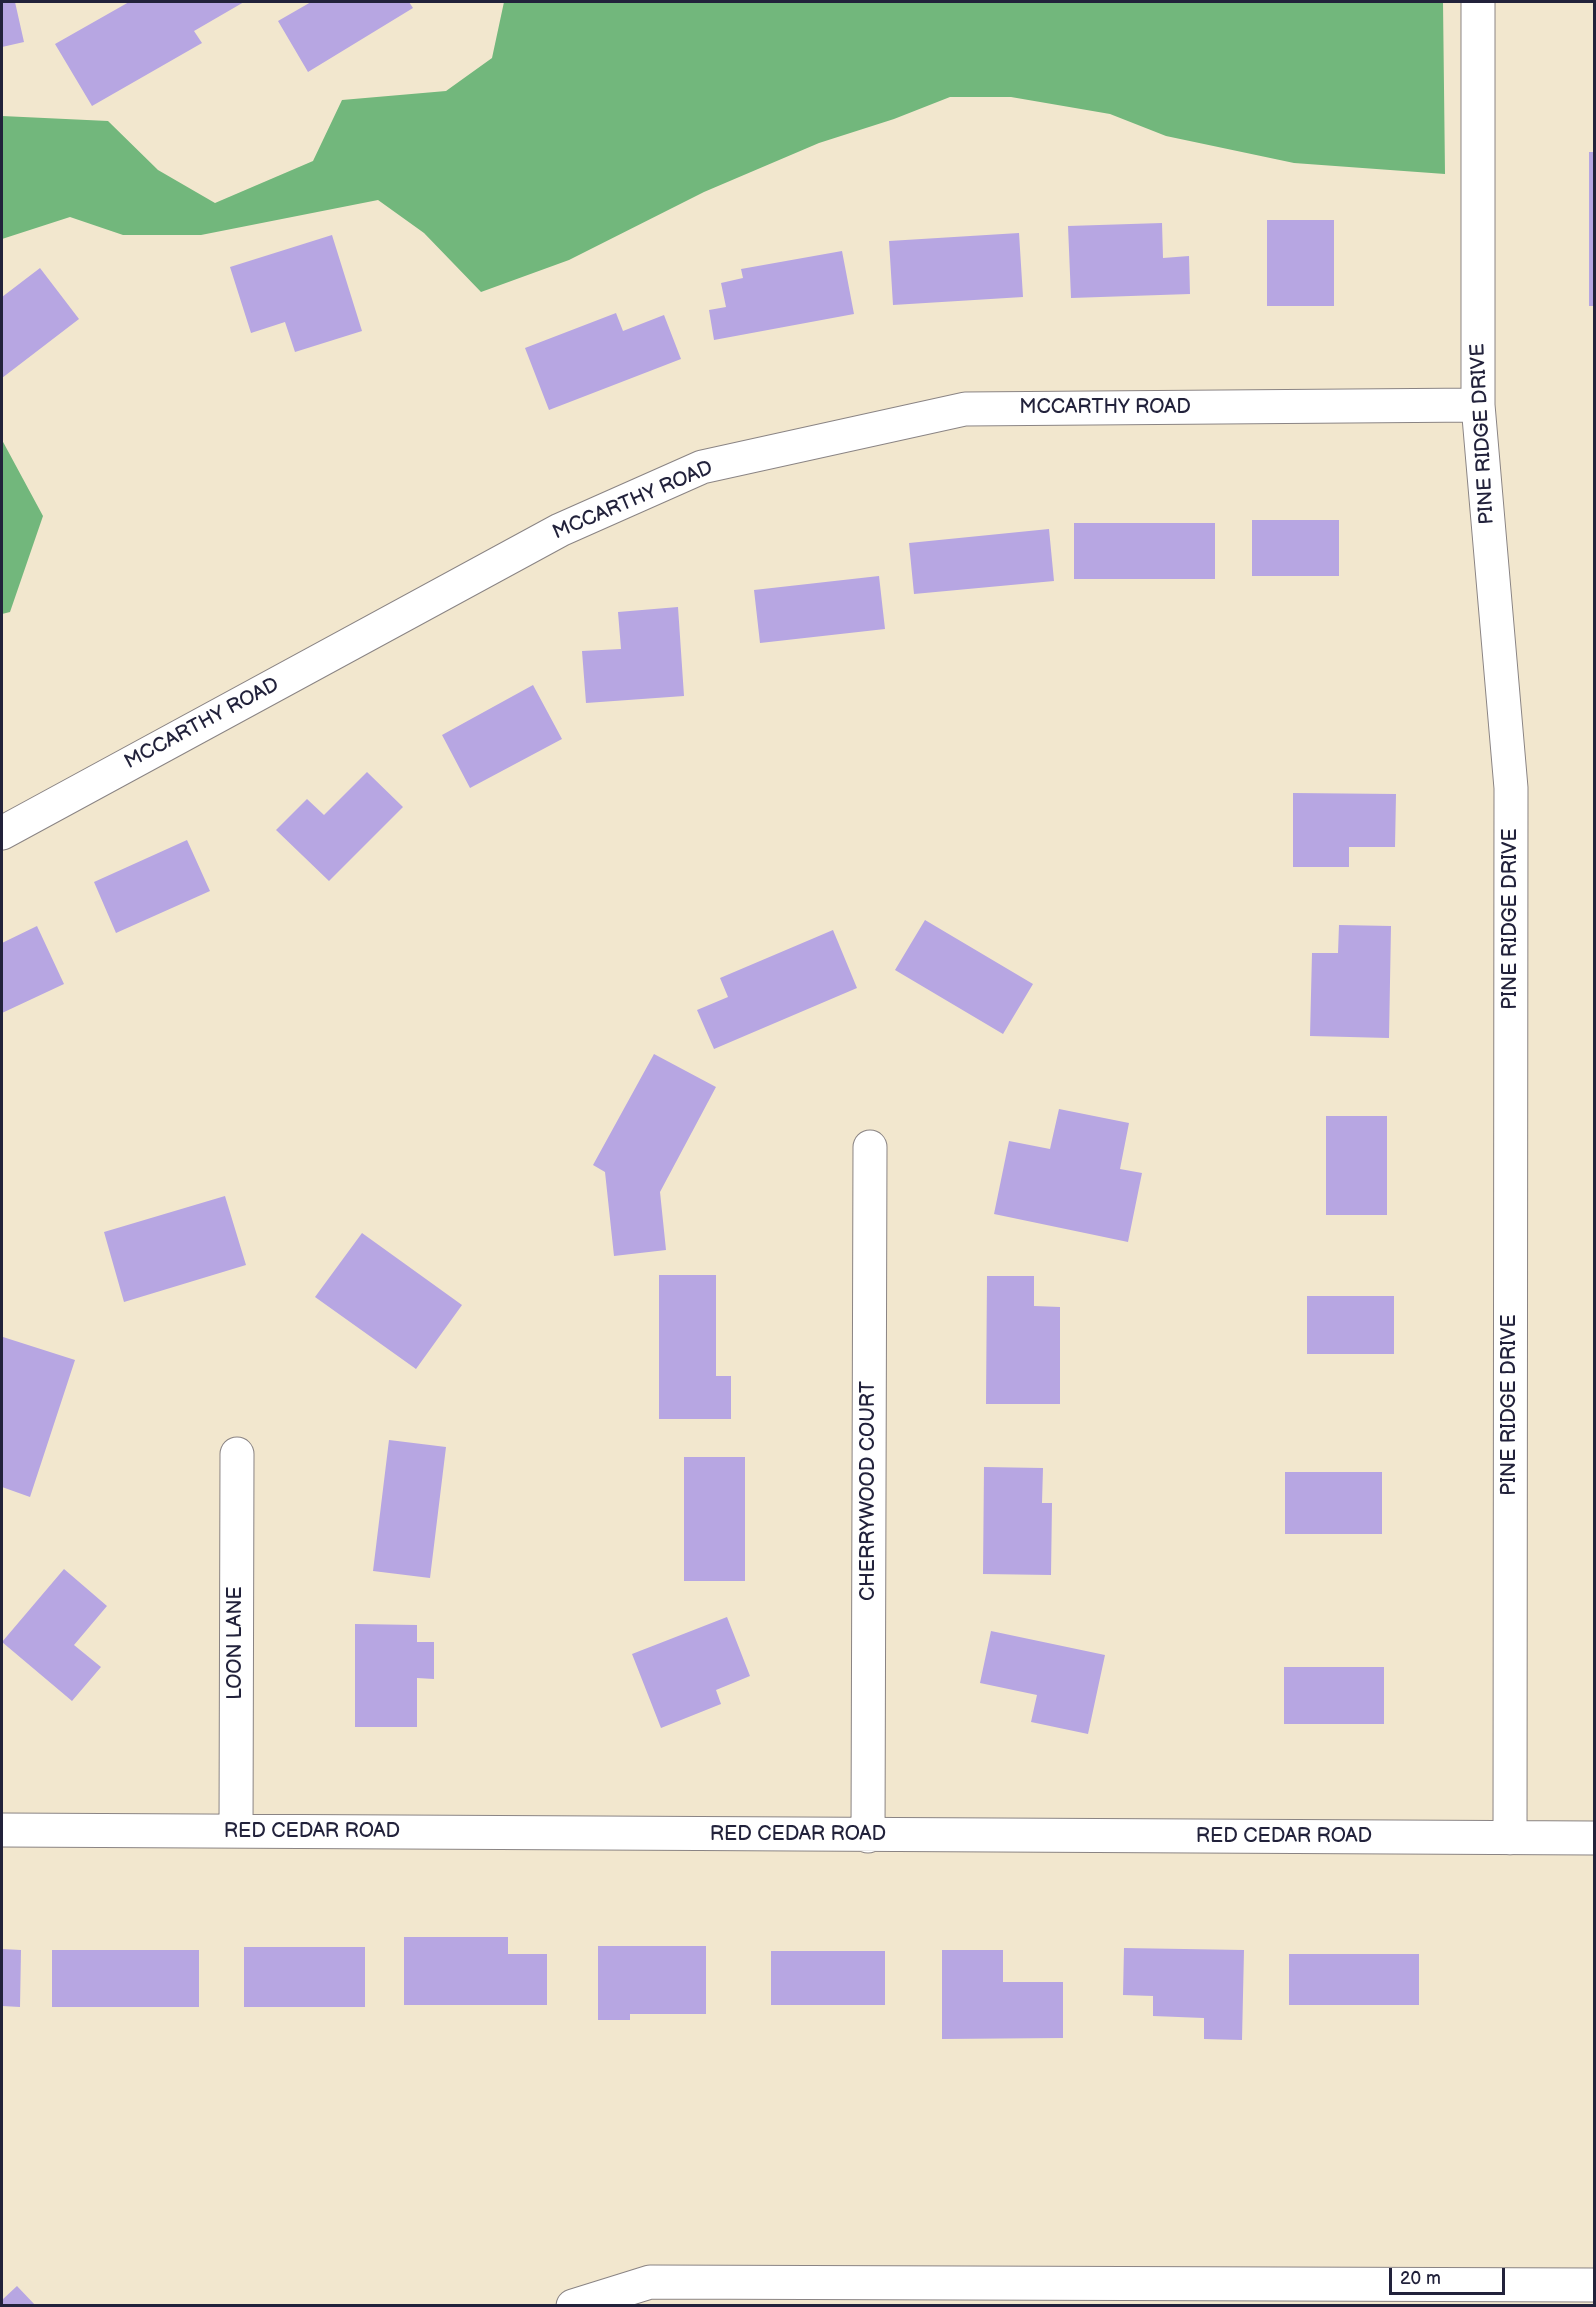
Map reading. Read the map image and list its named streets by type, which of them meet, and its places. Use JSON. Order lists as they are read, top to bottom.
{
  "streets": {
    "street": [
      "MCCARTHY ROAD",
      "PINE RIDGE DRIVE",
      "CHERRYWOOD COURT",
      "LOON LANE",
      "RED CEDAR ROAD"
    ]
  },
  "crossings": [
    ["MCCARTHY ROAD", "PINE RIDGE DRIVE"],
    ["PINE RIDGE DRIVE", "RED CEDAR ROAD"],
    ["CHERRYWOOD COURT", "RED CEDAR ROAD"],
    ["LOON LANE", "RED CEDAR ROAD"]
  ],
  "scale_bar": "20 m"
}
